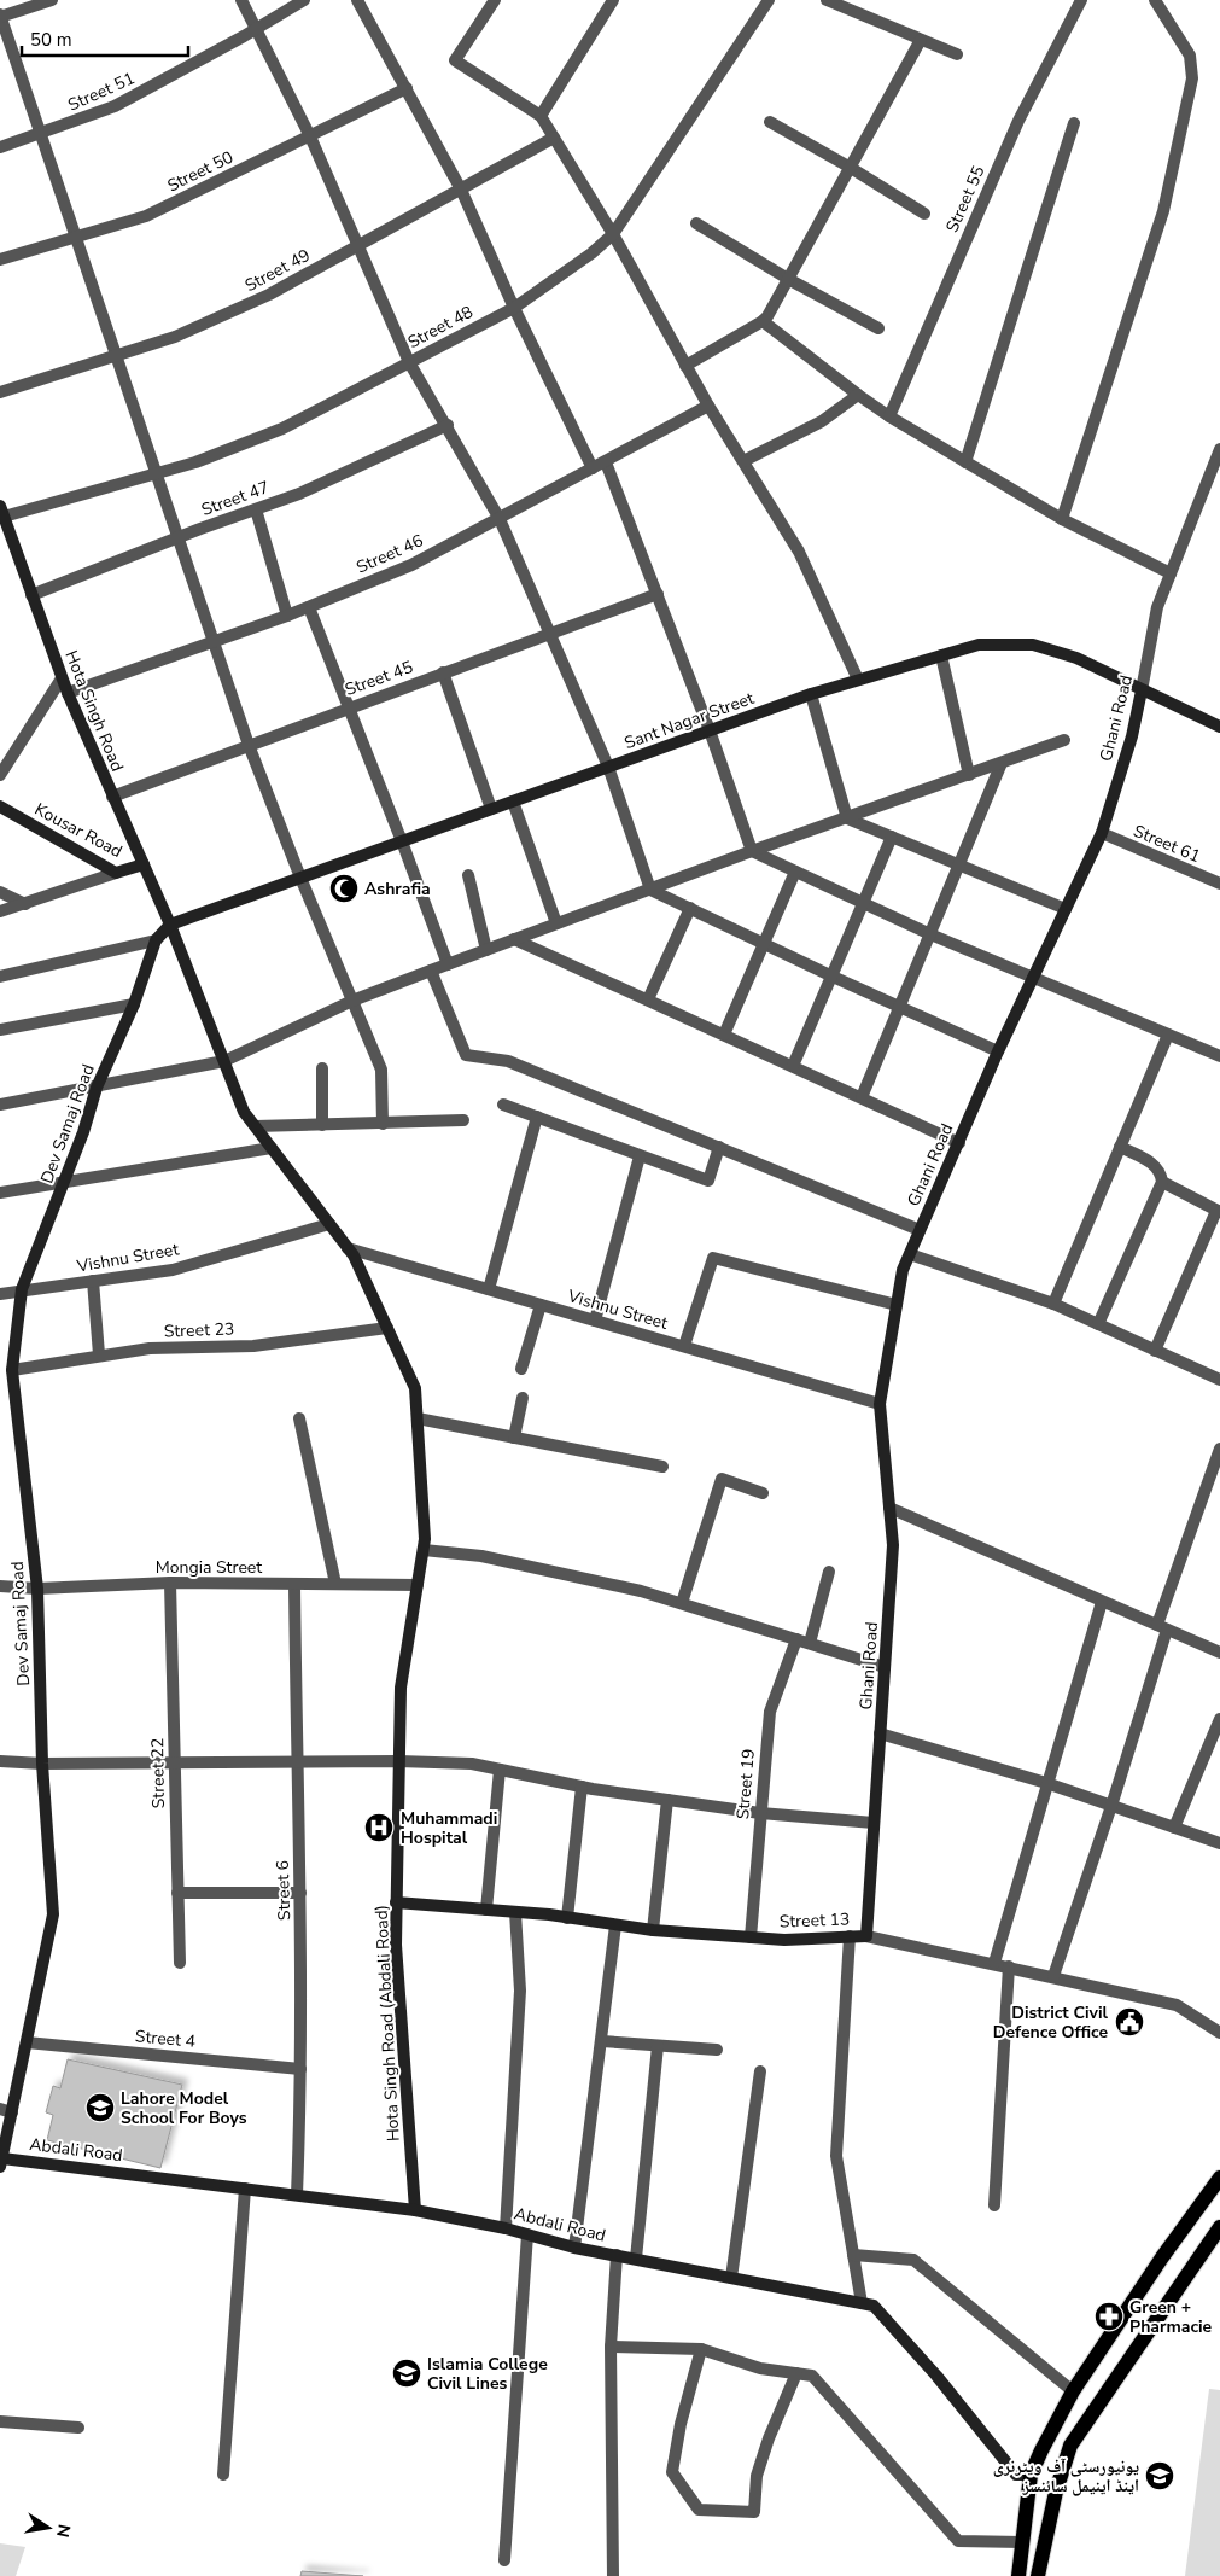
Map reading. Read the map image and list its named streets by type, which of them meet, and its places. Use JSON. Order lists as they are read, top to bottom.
{
  "streets": {
    "street": [
      "Street 51",
      "Street 50",
      "Street 55",
      "Street 49",
      "Street 48",
      "Street 47",
      "Street 46",
      "Street 45",
      "Hota Singh Road",
      "Ghani Road",
      "Sant Nagar Street",
      "Kousar Road",
      "Street 61",
      "Dev Samaj Road",
      "Vishnu Street",
      "Street 23",
      "Mongia Street",
      "Street 22",
      "Street 19",
      "Street 6",
      "Street 13",
      "Hota Singh Road (Abdali Road)",
      "Street 4",
      "Abdali Road"
    ]
  },
  "crossings": [
    ["Street 48", "Hota Singh Road"],
    ["Street 47", "Hota Singh Road"],
    ["Street 46", "Hota Singh Road"],
    ["Street 45", "Hota Singh Road"],
    ["Hota Singh Road", "Sant Nagar Street"],
    ["Hota Singh Road", "Kousar Road"],
    ["Hota Singh Road", "Dev Samaj Road"],
    ["Hota Singh Road", "Hota Singh Road (Abdali Road)"],
    ["Ghani Road", "Sant Nagar Street"],
    ["Ghani Road", "Street 61"],
    ["Ghani Road", "Vishnu Street"],
    ["Ghani Road", "Street 13"],
    ["Sant Nagar Street", "Dev Samaj Road"],
    ["Sant Nagar Street", "Hota Singh Road (Abdali Road)"],
    ["Dev Samaj Road", "Vishnu Street"],
    ["Dev Samaj Road", "Street 23"],
    ["Dev Samaj Road", "Mongia Street"],
    ["Dev Samaj Road", "Hota Singh Road (Abdali Road)"],
    ["Dev Samaj Road", "Street 4"],
    ["Dev Samaj Road", "Abdali Road"],
    ["Vishnu Street", "Hota Singh Road (Abdali Road)"],
    ["Street 23", "Hota Singh Road (Abdali Road)"],
    ["Mongia Street", "Street 22"],
    ["Mongia Street", "Street 6"],
    ["Mongia Street", "Hota Singh Road (Abdali Road)"],
    ["Street 19", "Street 13"],
    ["Street 6", "Street 4"],
    ["Street 6", "Abdali Road"],
    ["Street 13", "Hota Singh Road (Abdali Road)"],
    ["Hota Singh Road (Abdali Road)", "Abdali Road"]
  ],
  "places": {
    "mosque": ["Ashrafia"],
    "hospital": ["Muhammadi Hospital"],
    "public building": ["District Civil Defence Office"],
    "school or university": ["Lahore Model School For Boys", "Islamia College Civil Lines", "یونیورسٹی آف ویٹرنری اینڈ اینیمل سائنسز"],
    "pharmacy": ["Green + Pharmacie"]
  },
  "scale_bar": "50 m",
  "north": "right"
}
